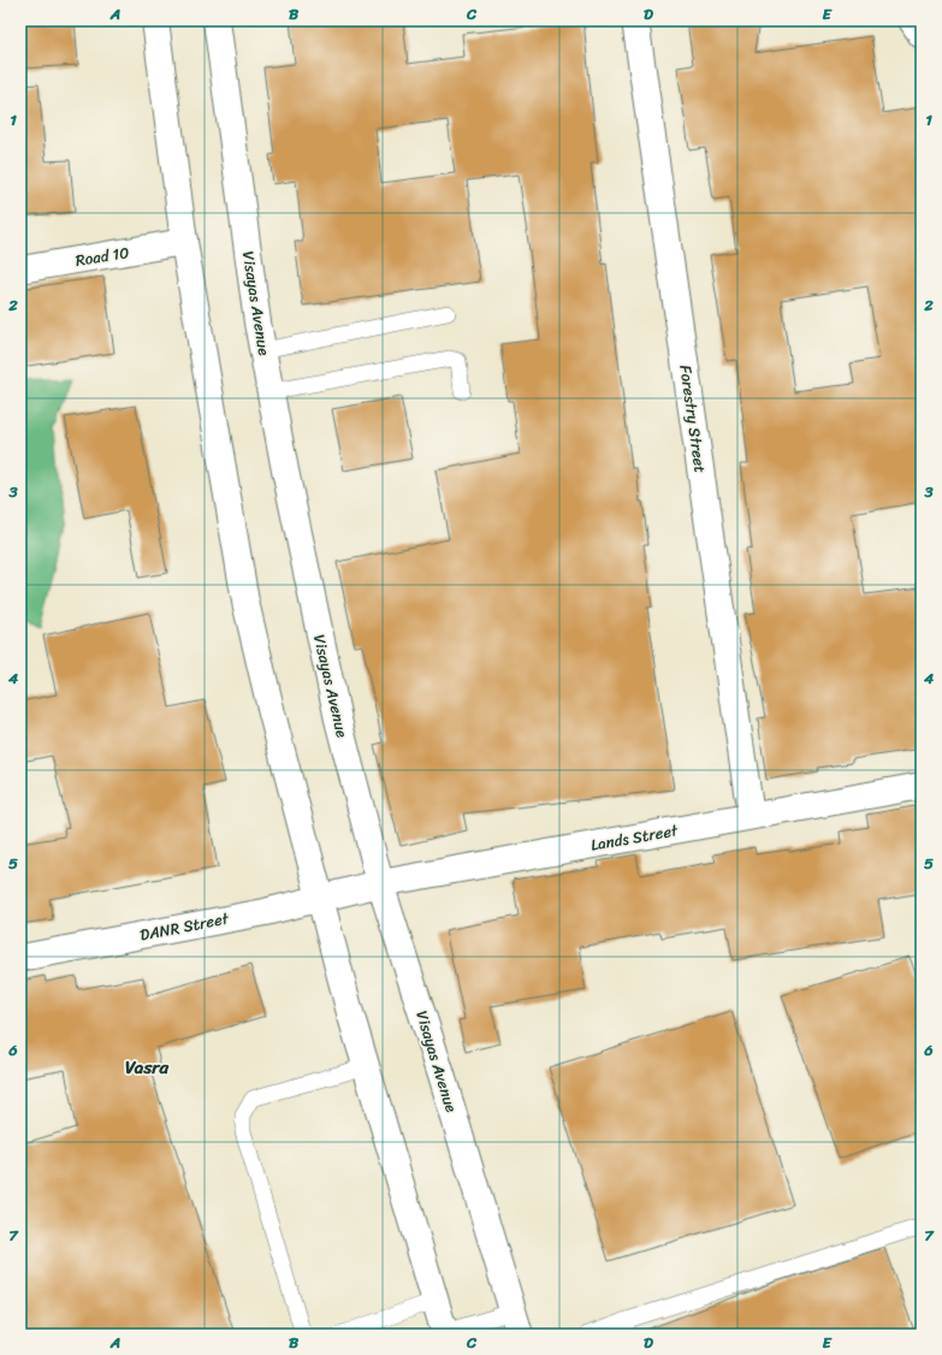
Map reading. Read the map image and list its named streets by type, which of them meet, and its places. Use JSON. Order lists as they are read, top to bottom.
{
  "streets": {
    "main road": [
      "Road 10",
      "Visayas Avenue",
      "Forestry Street",
      "Lands Street",
      "DANR Street"
    ]
  },
  "crossings": [
    ["Visayas Avenue", "Lands Street"],
    ["Forestry Street", "Lands Street"],
    ["Lands Street", "DANR Street"]
  ],
  "districts": ["Vasra"],
  "grid": {
    "columns": [
      "A",
      "B",
      "C",
      "D",
      "E"
    ],
    "rows": [
      "1",
      "2",
      "3",
      "4",
      "5",
      "6",
      "7"
    ]
  }
}
